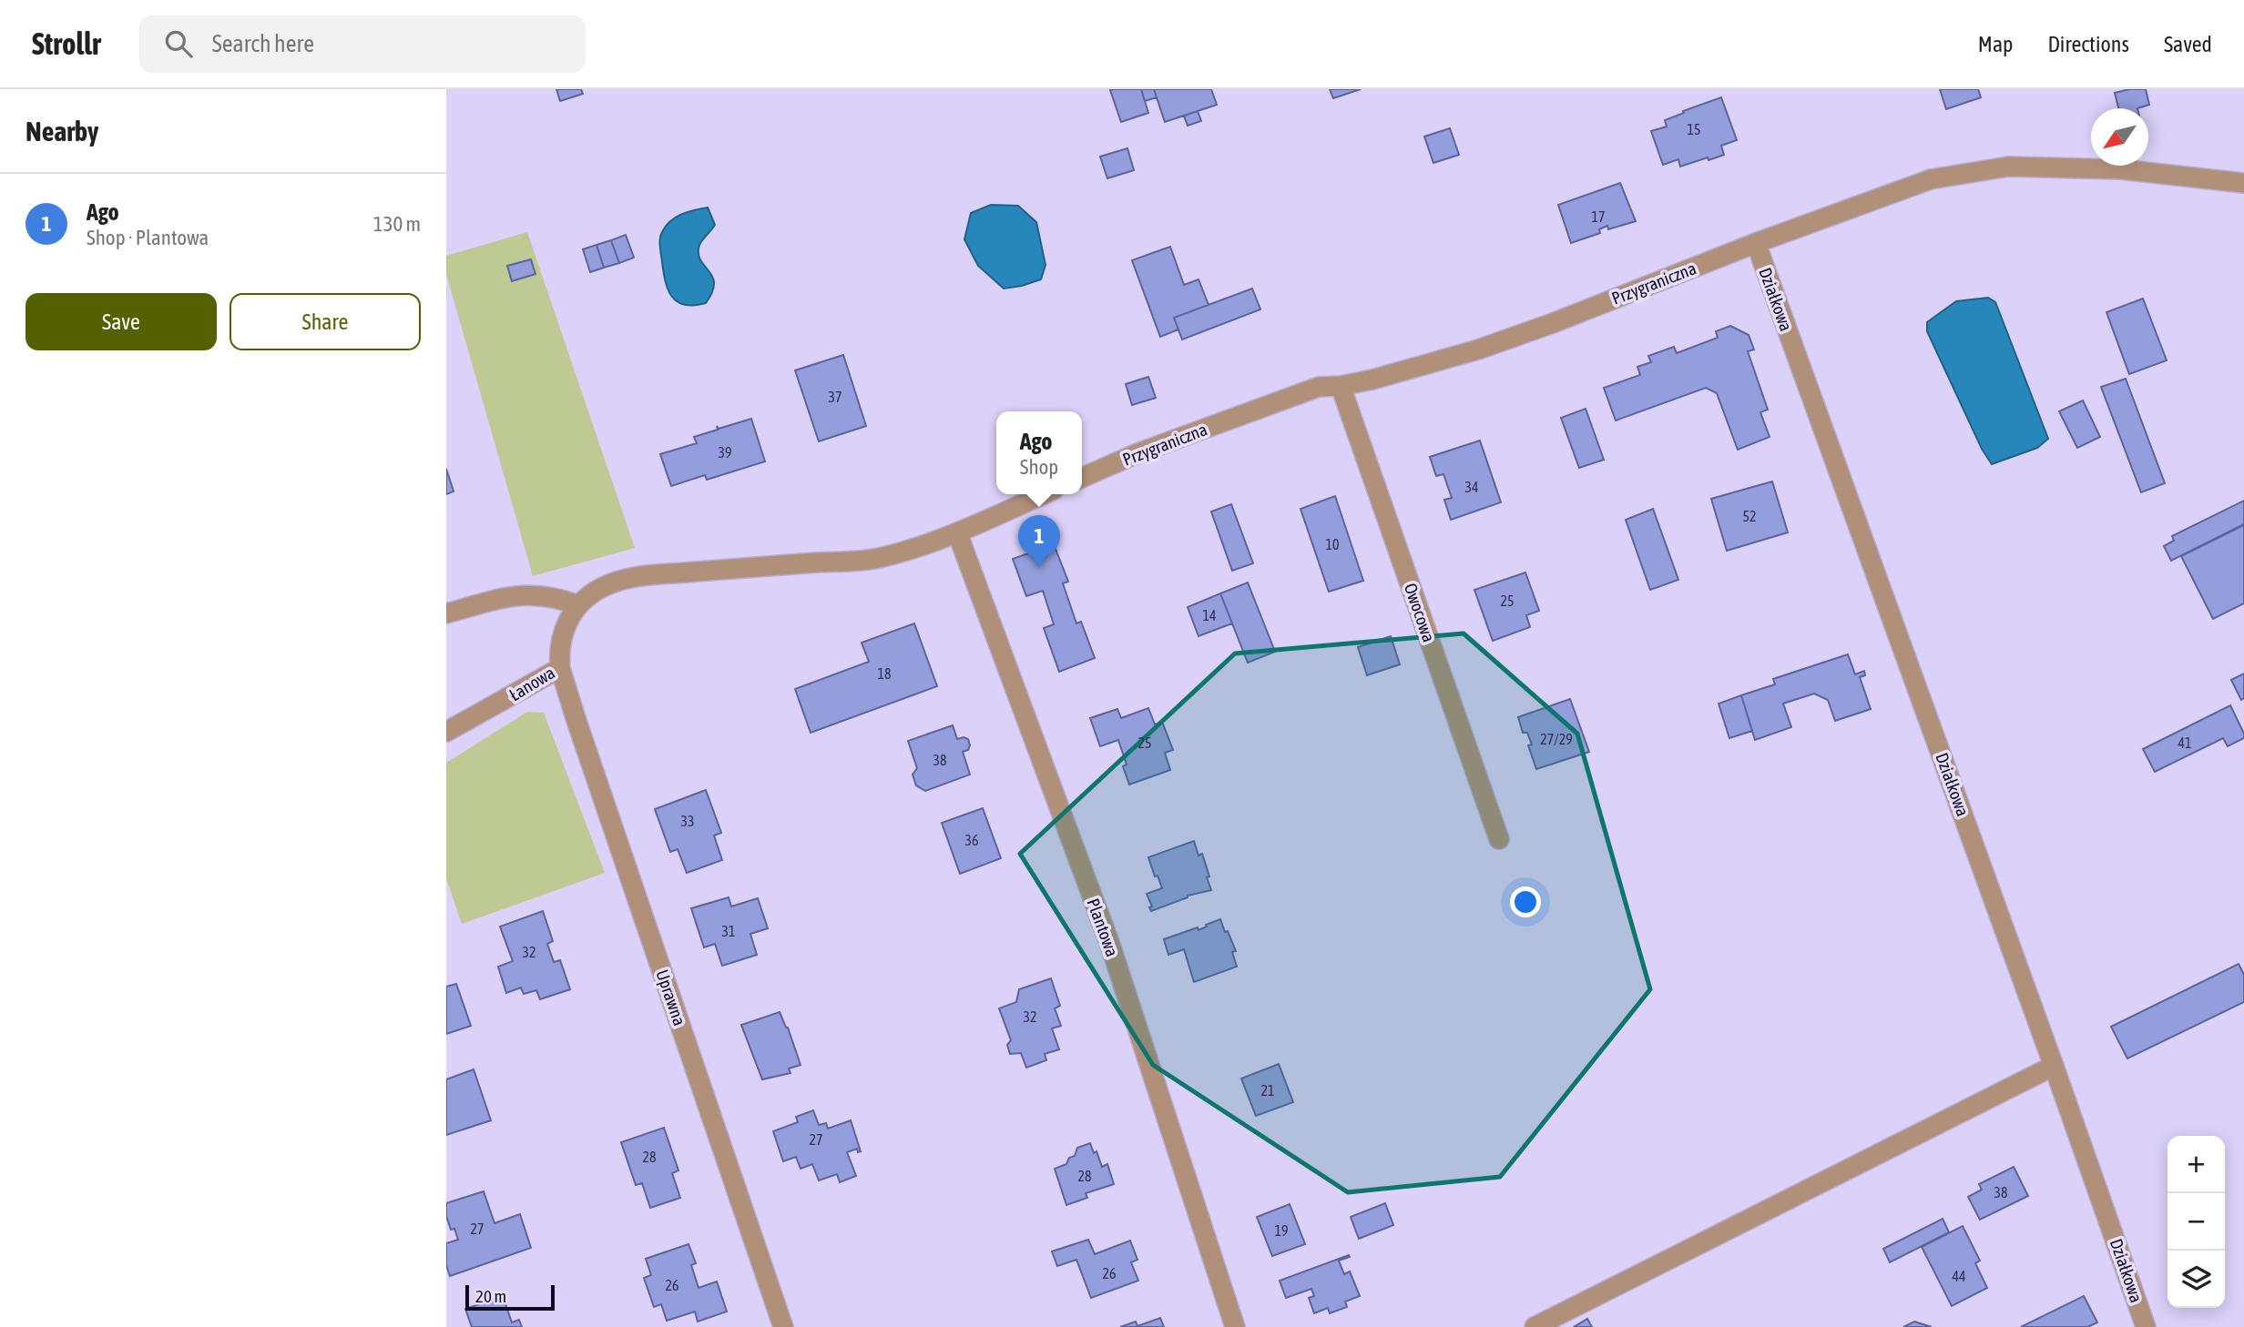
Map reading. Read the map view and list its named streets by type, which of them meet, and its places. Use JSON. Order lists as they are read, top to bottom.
{
  "streets": {
    "street": [
      "Przygraniczna",
      "Działkowa",
      "Owocowa",
      "Łanowa",
      "Plantowa",
      "Uprawna"
    ]
  },
  "crossings": [
    ["Przygraniczna", "Działkowa"],
    ["Przygraniczna", "Owocowa"],
    ["Łanowa", "Uprawna"]
  ],
  "house_numbers": [
    "15",
    "17",
    "37",
    "39",
    "34",
    "52",
    "10",
    "25",
    "14",
    "18",
    "27/29",
    "25",
    "41",
    "38",
    "33",
    "36",
    "31",
    "32",
    "32",
    "21",
    "27",
    "28",
    "28",
    "38",
    "27",
    "19",
    "26",
    "44",
    "26"
  ],
  "scale_bar": "20 m",
  "north": "bottom left",
  "page": {
    "header": "Strollr",
    "search": "Search here",
    "nav": ["Map", "Directions", "Saved"],
    "heading": "Nearby",
    "list": [
      {
        "mark": "1",
        "name": "Ago",
        "note": "Shop · Plantowa",
        "value": "130 m"
      }
    ],
    "buttons": ["Save", "Share"],
    "popup": ["Ago", "Shop"],
    "pins": "1",
    "map_buttons": ["+", "−"],
    "scale": "20 m"
  }
}
